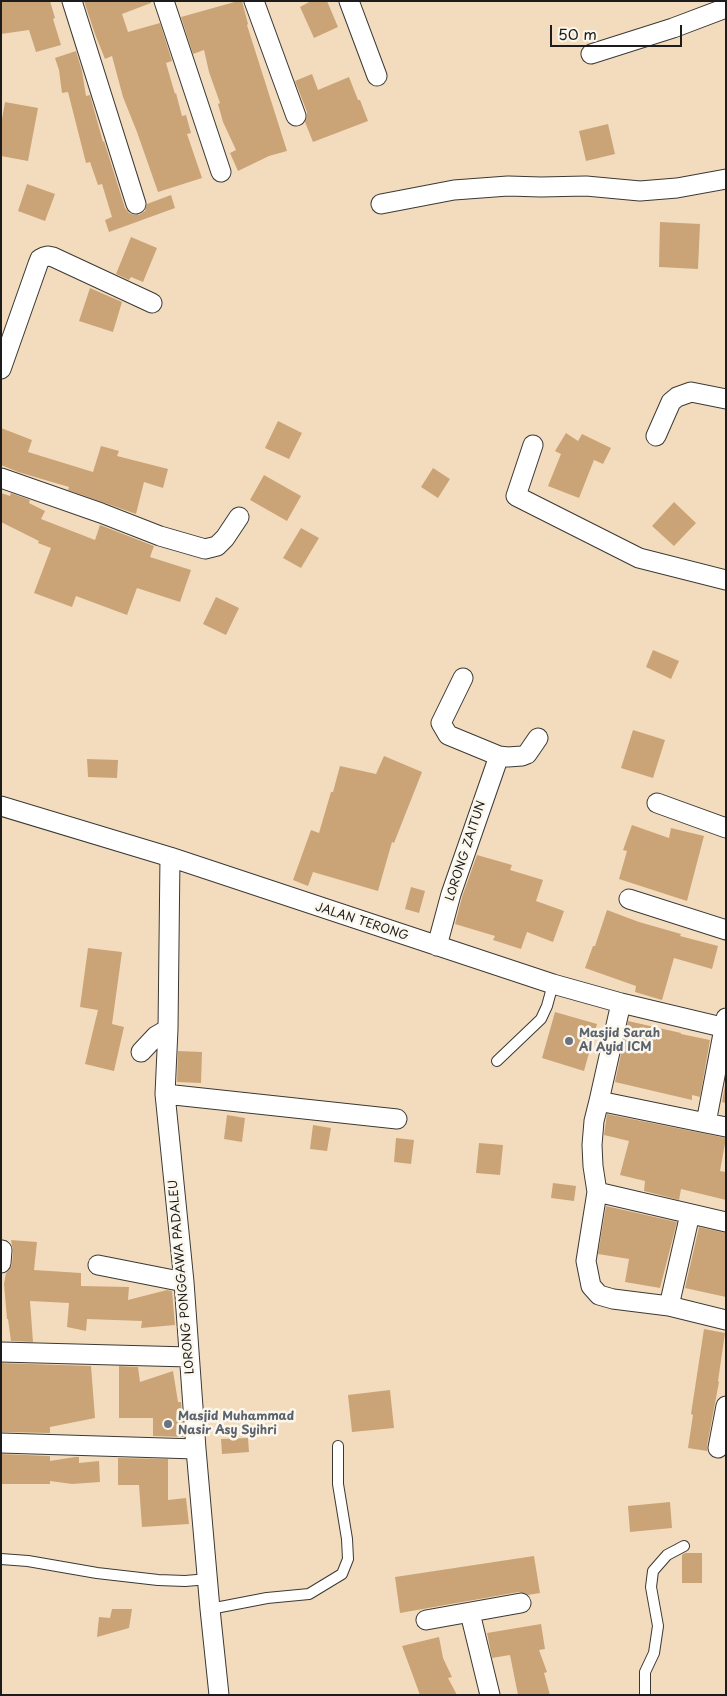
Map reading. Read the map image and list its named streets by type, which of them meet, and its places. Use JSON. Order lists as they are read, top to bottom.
{
  "streets": {
    "street": ["LORONG ZAITUN", "JALAN TERONG", "LORONG PONGGAWA PADALEU"]
  },
  "crossings": [
    ["LORONG ZAITUN", "JALAN TERONG"],
    ["JALAN TERONG", "LORONG PONGGAWA PADALEU"]
  ],
  "places": ["Masjid Sarah Al Ayid ICM", "Masjid Muhammad Nasir Asy Syihri"],
  "scale_bar": "50 m"
}
